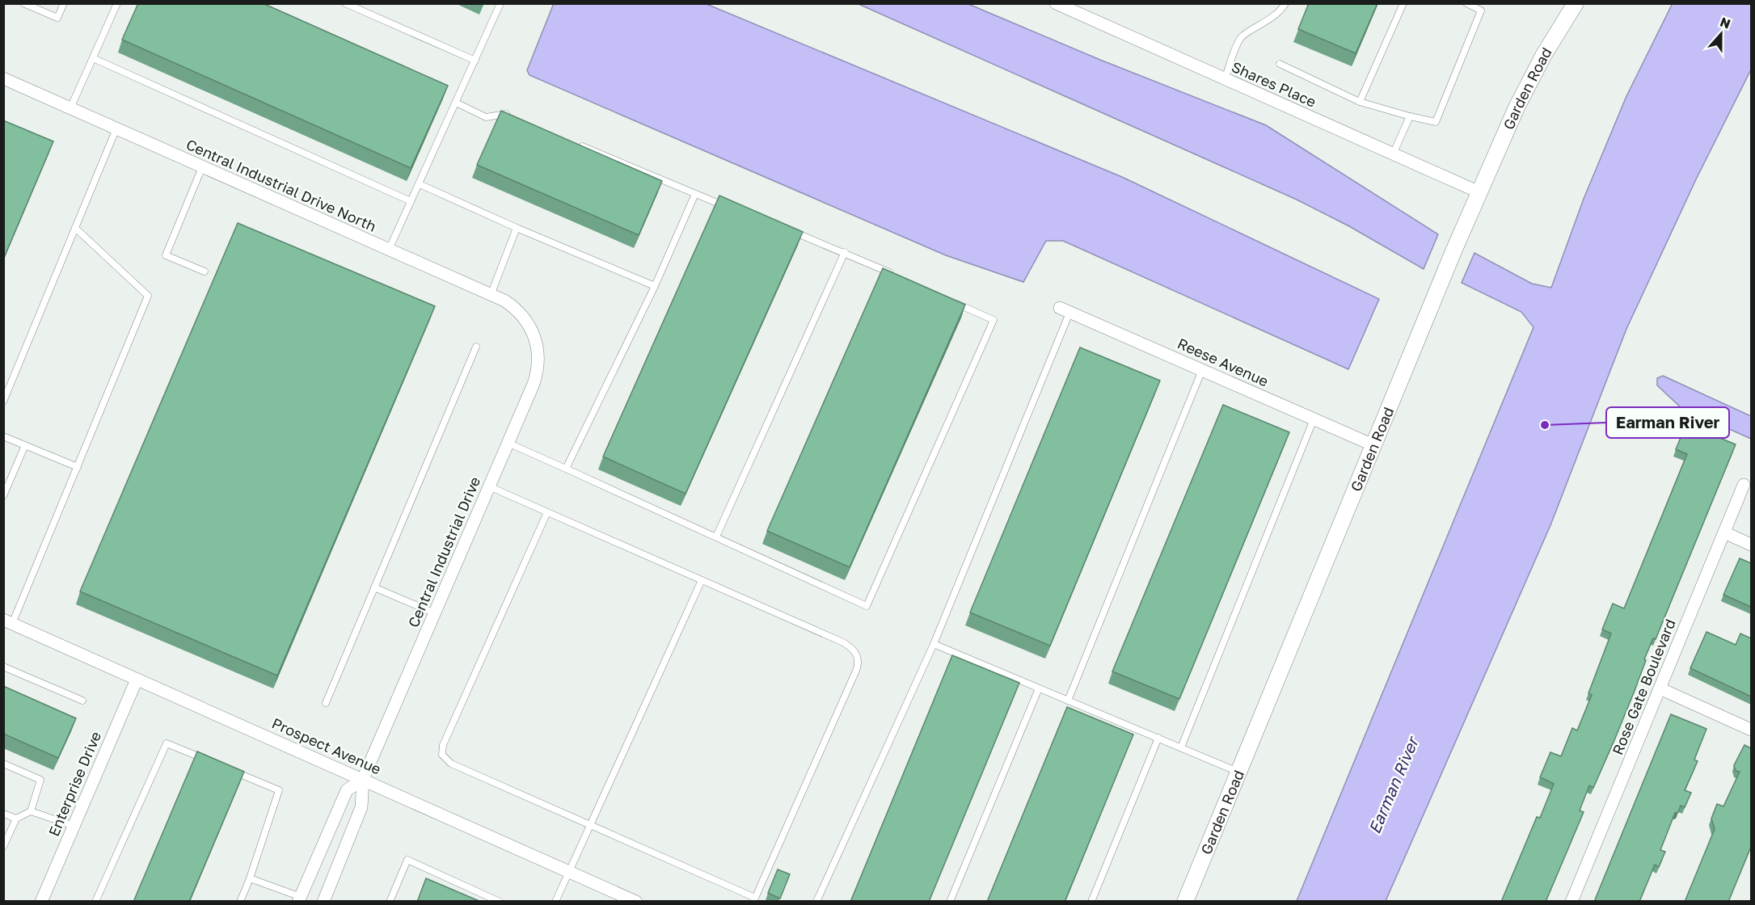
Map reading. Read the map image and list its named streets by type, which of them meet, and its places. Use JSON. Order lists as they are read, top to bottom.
{
  "streets": {
    "street": [
      "Shares Place",
      "Garden Road",
      "Central Industrial Drive North",
      "Reese Avenue",
      "Central Industrial Drive",
      "Rose Gate Boulevard",
      "Prospect Avenue",
      "Enterprise Drive"
    ]
  },
  "crossings": [
    ["Shares Place", "Garden Road"],
    ["Garden Road", "Reese Avenue"],
    ["Central Industrial Drive North", "Central Industrial Drive"],
    ["Central Industrial Drive", "Prospect Avenue"],
    ["Prospect Avenue", "Enterprise Drive"]
  ],
  "water": ["Earman River"],
  "places": ["Earman River"],
  "north": "top"
}
